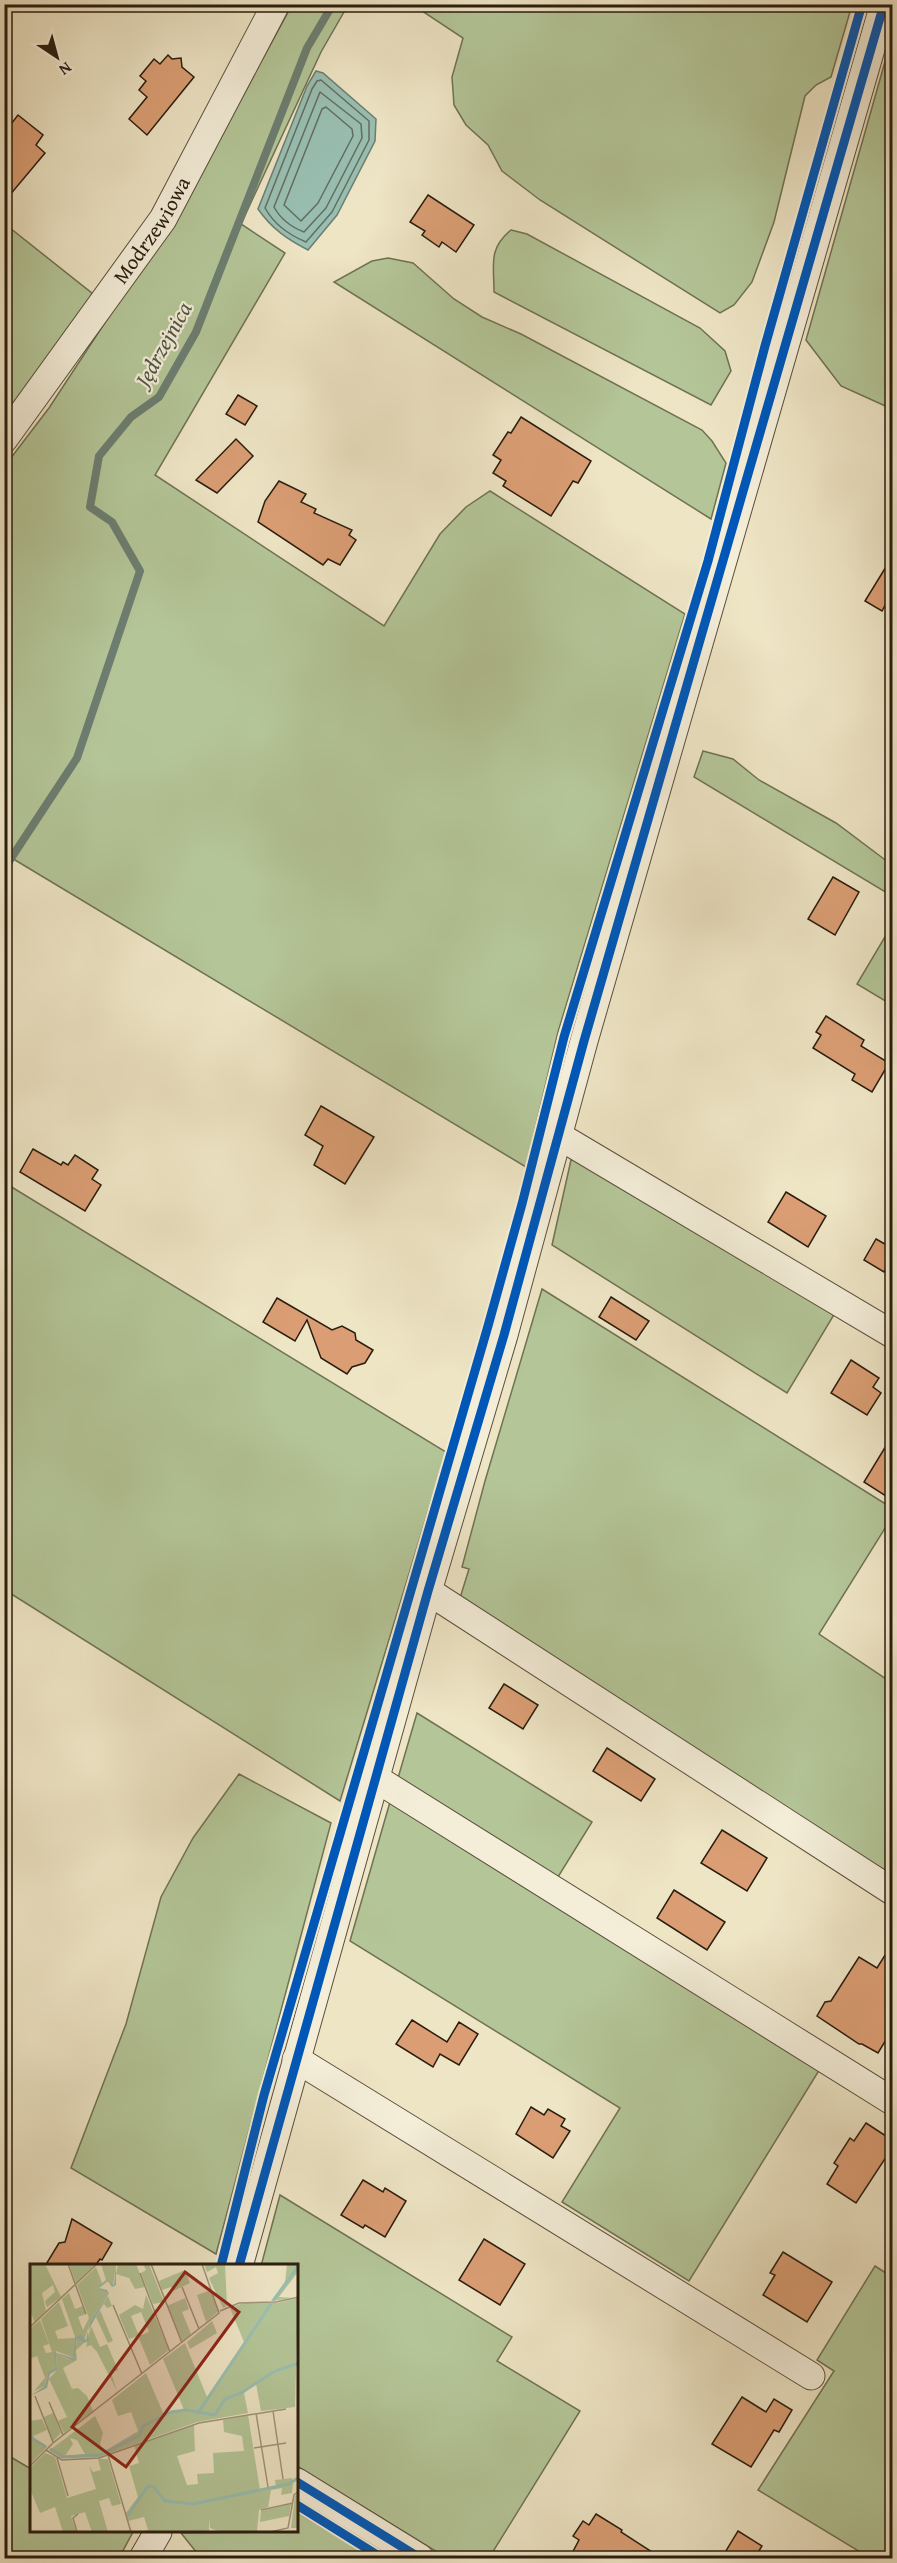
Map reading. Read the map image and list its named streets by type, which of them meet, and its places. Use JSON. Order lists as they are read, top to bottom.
{
  "streets": {
    "street": ["Modrzewiowa"]
  },
  "water": ["Jędrzejnica"],
  "north": "bottom right"
}
